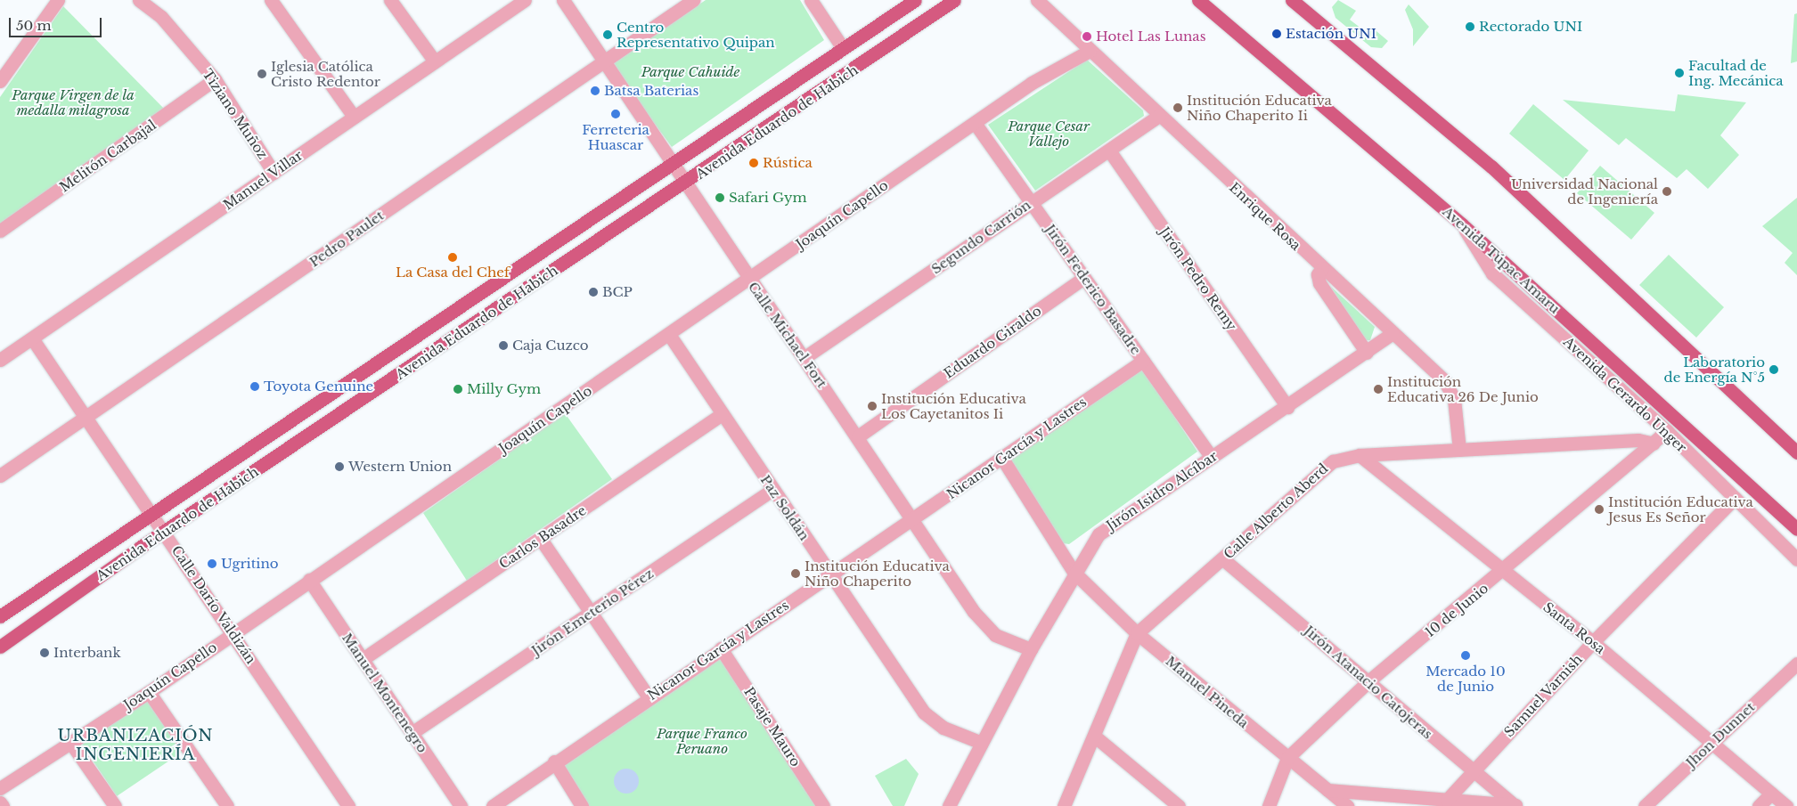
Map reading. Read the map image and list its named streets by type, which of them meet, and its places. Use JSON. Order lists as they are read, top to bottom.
{
  "streets": {
    "main road": ["Avenida Eduardo de Habich", "Avenida Túpac Amaru"],
    "street": [
      "Tiziano Muñoz",
      "Melitón Carbajal",
      "Manuel Villar",
      "Joaquín Capello",
      "Enrique Rosa",
      "Segundo Carrión",
      "Pedro Paulet",
      "Jirón Pedro Remy",
      "Jirón Federico Basadre",
      "Calle Michael Fort",
      "Eduardo Giraldo",
      "Avenida Gerardo Unger",
      "Nicanor García y Lastres",
      "Jirón Isidro Alcíbar",
      "Paz Soldán",
      "Calle Alberto Aberd",
      "Carlos Basadre",
      "Calle Darío Valdizán",
      "10 de Junio",
      "Jirón Emeterio Pérez",
      "Santa Rosa",
      "Jirón Atanacio Catojeras",
      "Manuel Pineda",
      "Manuel Montenegro",
      "Samuel Varnish",
      "Pasaje Mauro",
      "Jhon Dunnet"
    ]
  },
  "crossings": [
    ["Tiziano Muñoz", "Melitón Carbajal"],
    ["Tiziano Muñoz", "Manuel Villar"],
    ["Avenida Eduardo de Habich", "Calle Michael Fort"],
    ["Avenida Eduardo de Habich", "Calle Darío Valdizán"],
    ["Manuel Villar", "Calle Darío Valdizán"],
    ["Joaquín Capello", "Enrique Rosa"],
    ["Joaquín Capello", "Jirón Federico Basadre"],
    ["Joaquín Capello", "Calle Michael Fort"],
    ["Joaquín Capello", "Paz Soldán"],
    ["Joaquín Capello", "Calle Darío Valdizán"],
    ["Joaquín Capello", "Manuel Montenegro"],
    ["Enrique Rosa", "Segundo Carrión"],
    ["Enrique Rosa", "Jirón Isidro Alcíbar"],
    ["Enrique Rosa", "Calle Alberto Aberd"],
    ["Segundo Carrión", "Jirón Pedro Remy"],
    ["Segundo Carrión", "Jirón Federico Basadre"],
    ["Segundo Carrión", "Calle Michael Fort"],
    ["Pedro Paulet", "Calle Michael Fort"],
    ["Pedro Paulet", "Calle Darío Valdizán"],
    ["Avenida Túpac Amaru", "Avenida Gerardo Unger"],
    ["Jirón Pedro Remy", "Jirón Isidro Alcíbar"],
    ["Jirón Federico Basadre", "Eduardo Giraldo"],
    ["Jirón Federico Basadre", "Nicanor García y Lastres"],
    ["Jirón Federico Basadre", "Jirón Isidro Alcíbar"],
    ["Calle Michael Fort", "Eduardo Giraldo"],
    ["Calle Michael Fort", "Nicanor García y Lastres"],
    ["Calle Michael Fort", "Jirón Isidro Alcíbar"],
    ["Avenida Gerardo Unger", "10 de Junio"],
    ["Avenida Gerardo Unger", "Samuel Varnish"],
    ["Nicanor García y Lastres", "Paz Soldán"],
    ["Nicanor García y Lastres", "Manuel Pineda"],
    ["Nicanor García y Lastres", "Pasaje Mauro"],
    ["Jirón Isidro Alcíbar", "Paz Soldán"],
    ["Jirón Isidro Alcíbar", "Manuel Pineda"],
    ["Paz Soldán", "Carlos Basadre"],
    ["Paz Soldán", "Jirón Emeterio Pérez"],
    ["Calle Alberto Aberd", "10 de Junio"],
    ["Calle Alberto Aberd", "Santa Rosa"],
    ["Calle Alberto Aberd", "Jirón Atanacio Catojeras"],
    ["Calle Alberto Aberd", "Manuel Pineda"],
    ["Carlos Basadre", "Manuel Montenegro"],
    ["10 de Junio", "Santa Rosa"],
    ["10 de Junio", "Jirón Atanacio Catojeras"],
    ["10 de Junio", "Manuel Pineda"],
    ["Jirón Emeterio Pérez", "Manuel Montenegro"],
    ["Santa Rosa", "Samuel Varnish"],
    ["Santa Rosa", "Jhon Dunnet"],
    ["Jirón Atanacio Catojeras", "Samuel Varnish"]
  ],
  "districts": ["URBANIZACIÓN INGENIERÍA"],
  "parks": [
    "Parque Cahuide",
    "Parque Virgen de la medalla milagrosa",
    "Parque Cesar Vallejo",
    "Parque Franco Peruano"
  ],
  "places": [
    "Rectorado UNI",
    "Estación UNI",
    "Centro Representativo Quipan",
    "Hotel Las Lunas",
    "Facultad de Ing. Mecánica",
    "Iglesia Católica Cristo Redentor",
    "Batsa Baterias",
    "Institución Educativa Niño Chaperito Ii",
    "Ferreteria Huascar",
    "Rústica",
    "Universidad Nacional de Ingeniería",
    "Safari Gym",
    "La Casa del Chef",
    "BCP",
    "Caja Cuzco",
    "Laboratorio de Energía N°5",
    "Toyota Genuine",
    "Milly Gym",
    "Institución Educativa 26 De Junio",
    "Institución Educativa Los Cayetanitos Ii",
    "Western Union",
    "Institución Educativa Jesus Es Señor",
    "Ugritino",
    "Institución Educativa Niño Chaperito",
    "Interbank",
    "Mercado 10 de Junio"
  ],
  "scale_bar": "50 m"
}
